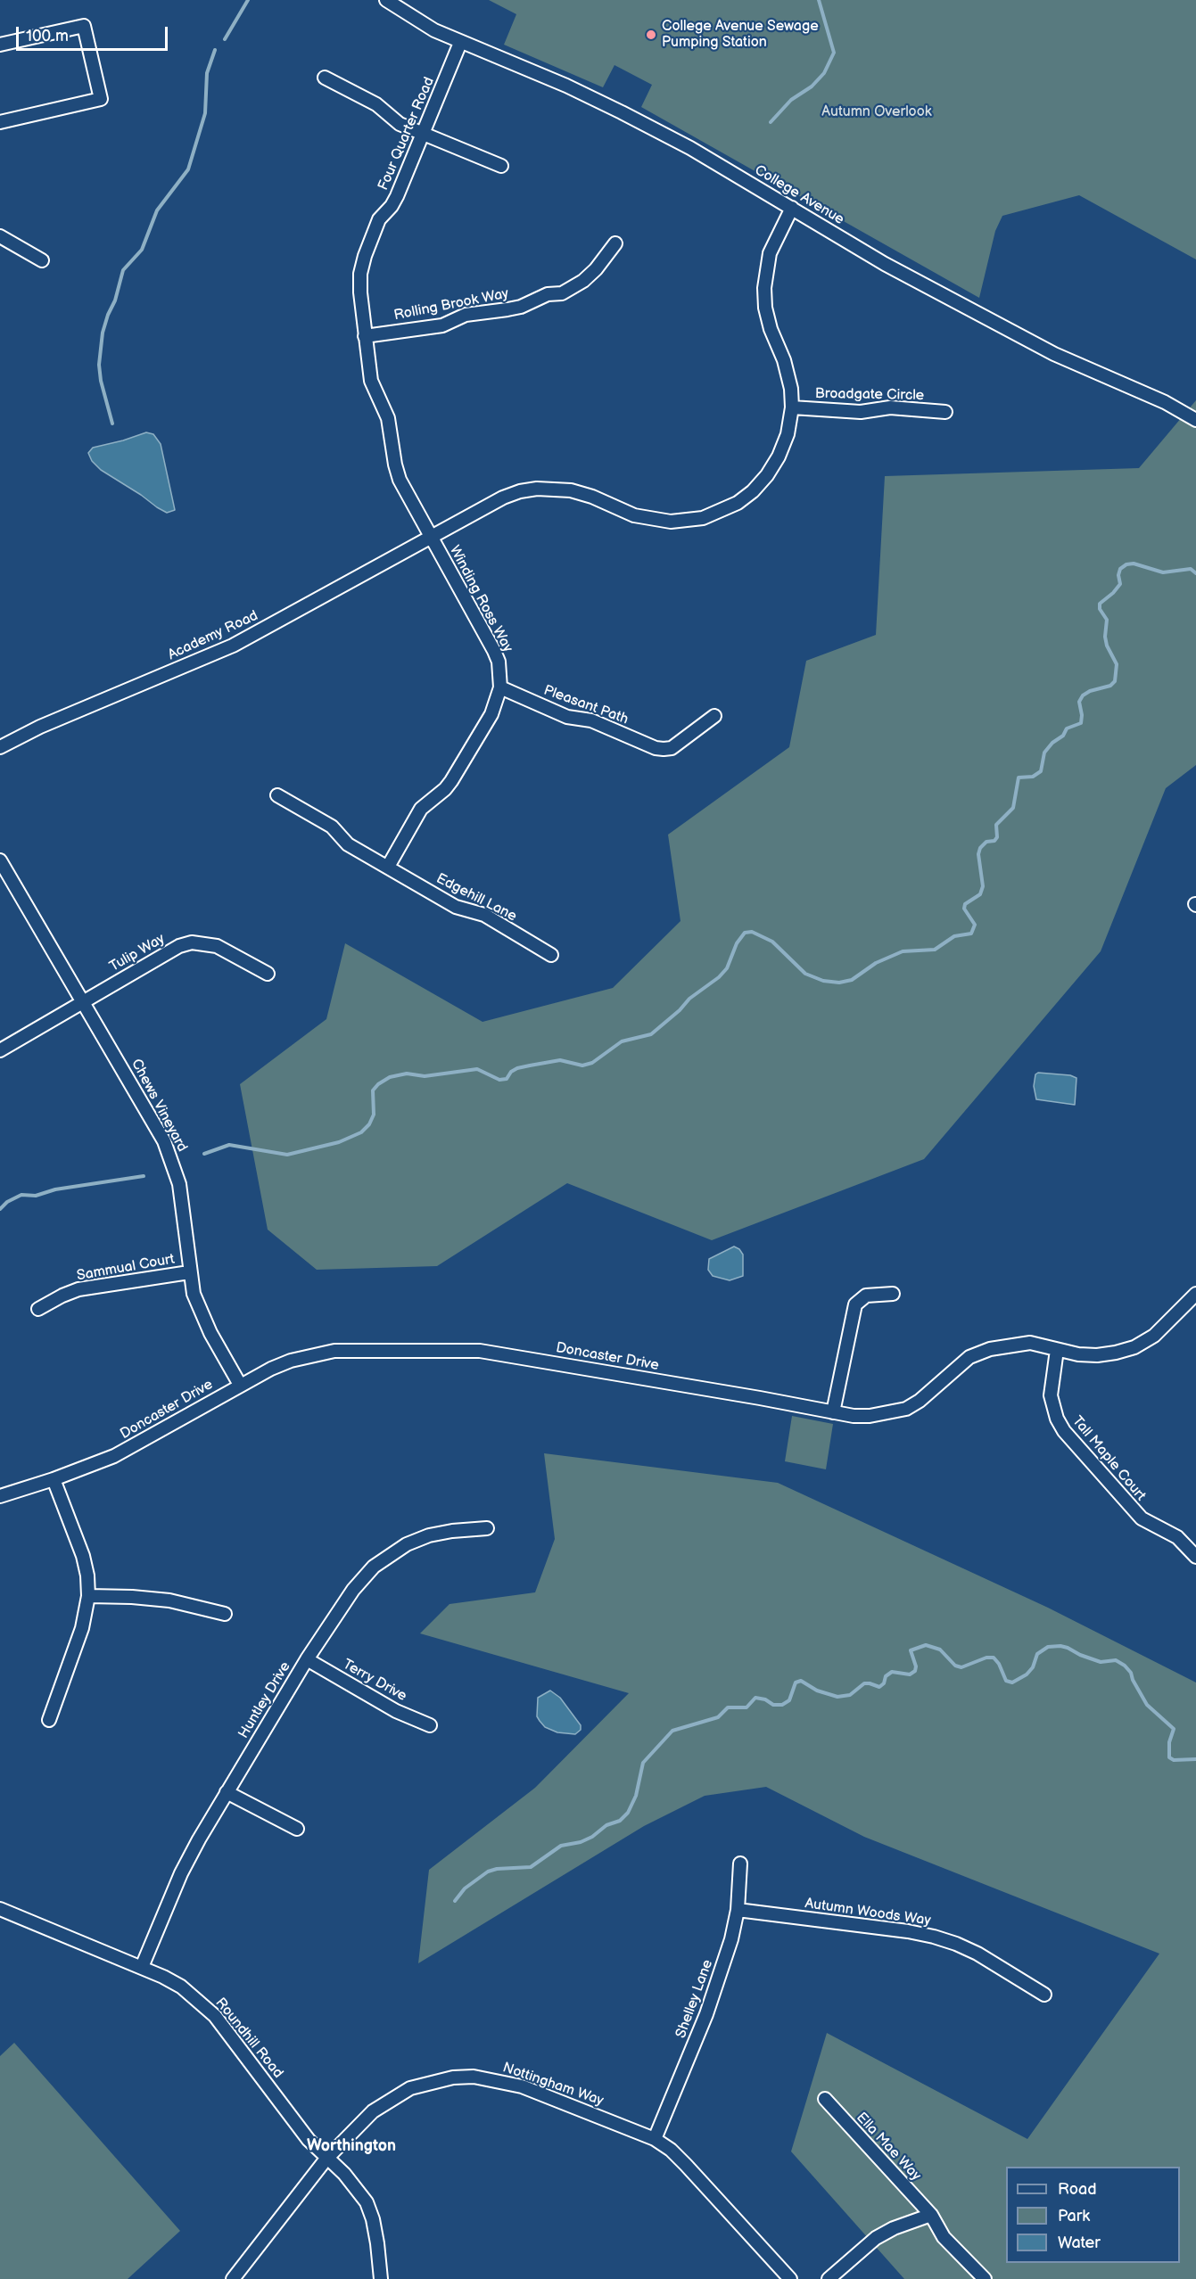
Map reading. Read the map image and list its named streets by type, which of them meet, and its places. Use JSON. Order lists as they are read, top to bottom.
{
  "streets": {
    "street": [
      "Four Quarter Road",
      "College Avenue",
      "Rolling Brook Way",
      "Broadgate Circle",
      "Winding Ross Way",
      "Academy Road",
      "Pleasant Path",
      "Edgehill Lane",
      "Tulip Way",
      "Chews Vineyard",
      "Sammual Court",
      "Doncaster Drive",
      "Tall Maple Court",
      "Terry Drive",
      "Huntley Drive",
      "Autumn Woods Way",
      "Shelley Lane",
      "Roundhill Road",
      "Nottingham Way",
      "Ella Mae Way"
    ]
  },
  "crossings": [
    ["Four Quarter Road", "College Avenue"],
    ["Four Quarter Road", "Rolling Brook Way"],
    ["Four Quarter Road", "Winding Ross Way"],
    ["Four Quarter Road", "Academy Road"],
    ["College Avenue", "Academy Road"],
    ["Broadgate Circle", "Academy Road"],
    ["Winding Ross Way", "Academy Road"],
    ["Winding Ross Way", "Pleasant Path"],
    ["Winding Ross Way", "Edgehill Lane"],
    ["Tulip Way", "Chews Vineyard"],
    ["Chews Vineyard", "Sammual Court"],
    ["Chews Vineyard", "Doncaster Drive"],
    ["Doncaster Drive", "Tall Maple Court"],
    ["Terry Drive", "Huntley Drive"],
    ["Huntley Drive", "Roundhill Road"],
    ["Autumn Woods Way", "Shelley Lane"],
    ["Shelley Lane", "Nottingham Way"],
    ["Roundhill Road", "Nottingham Way"]
  ],
  "districts": ["Worthington"],
  "parks": ["Autumn Overlook"],
  "places": ["College Avenue Sewage Pumping Station"],
  "legend": ["Road", "Park", "Water"],
  "scale_bar": "100 m"
}
